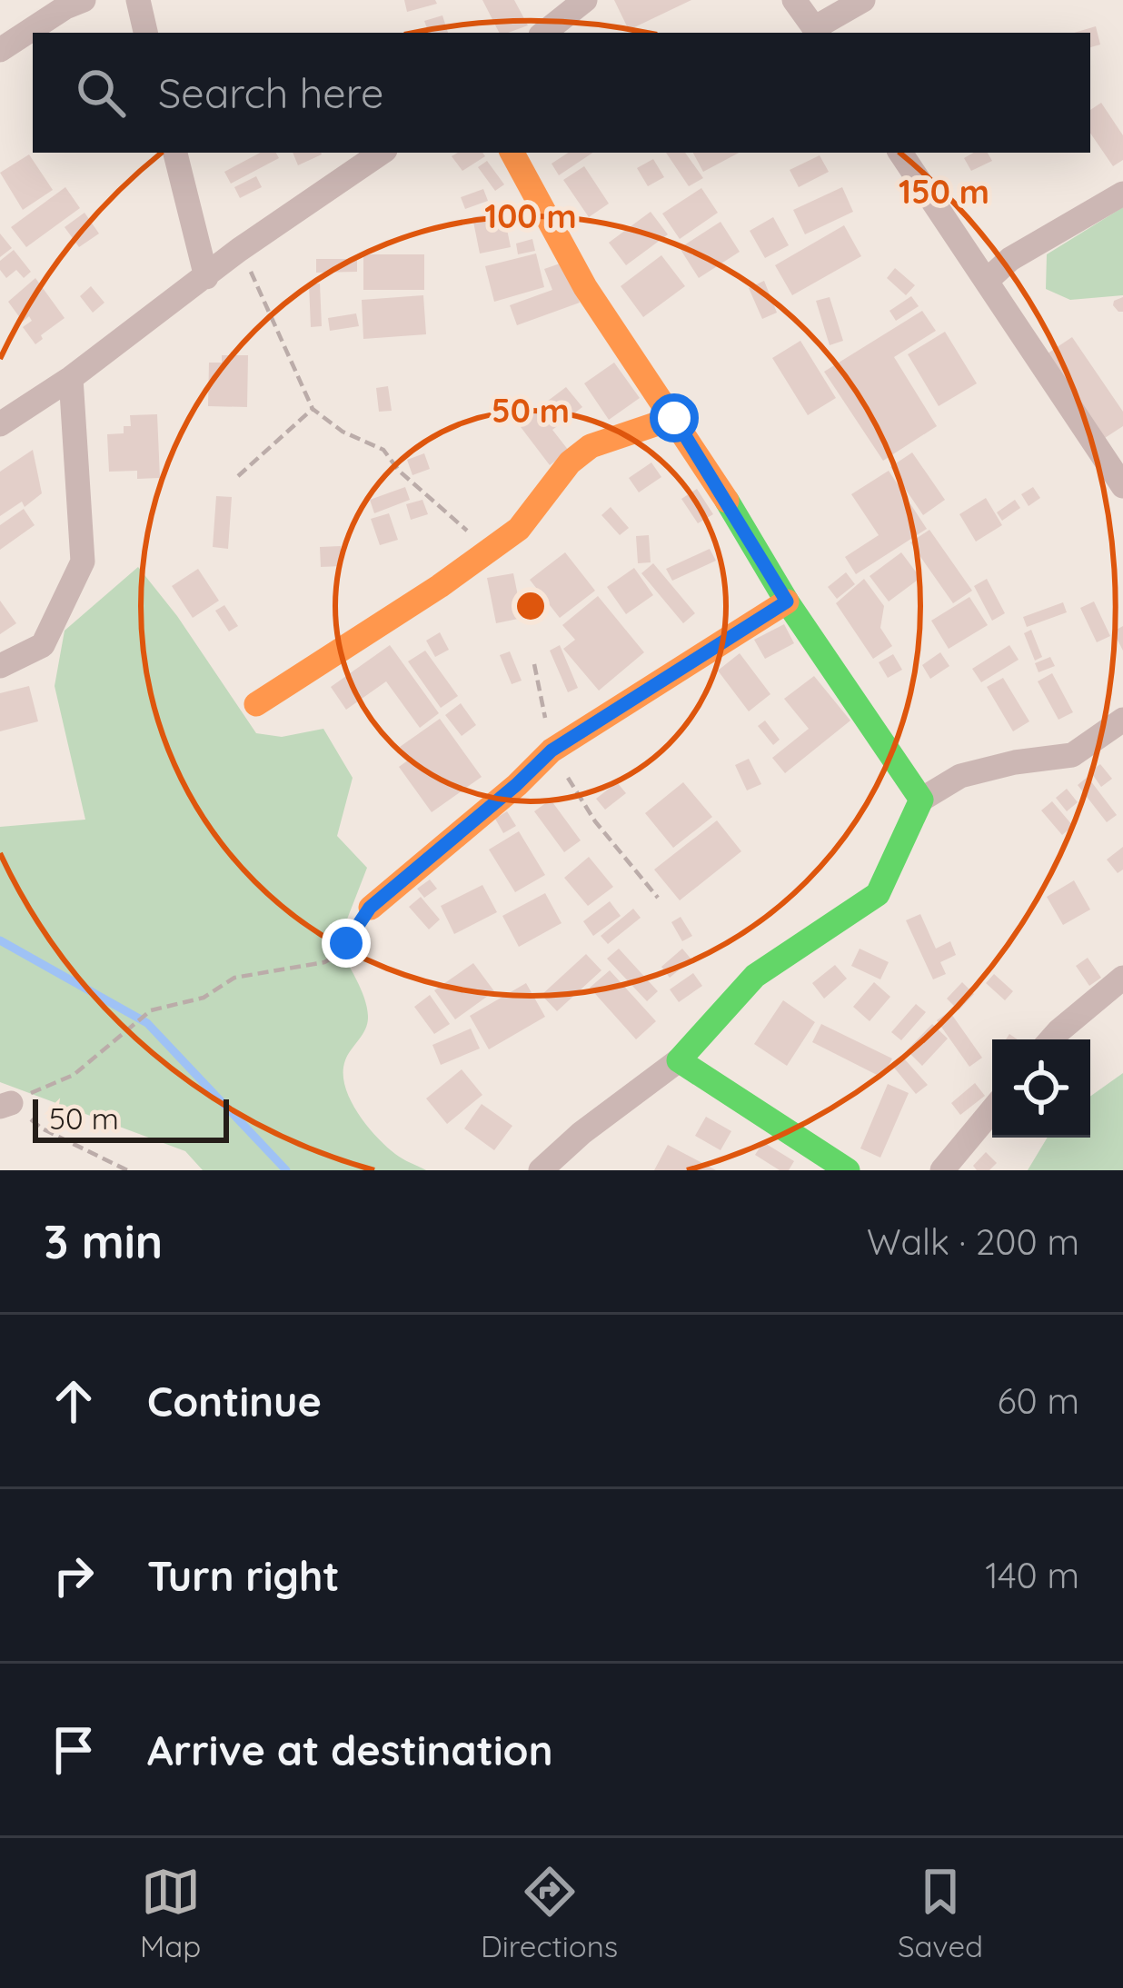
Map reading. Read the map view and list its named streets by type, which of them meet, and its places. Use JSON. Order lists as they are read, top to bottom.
{
  "scale_bar": "50 m",
  "page": {
    "search": "Search here",
    "scale": "50 m",
    "heading": ["3 min", "Walk · 200 m"],
    "list": [
      ["Continue", "60 m"],
      ["Turn right", "140 m"],
      "Arrive at destination"
    ],
    "nav": ["Map", "Directions", "Saved"]
  },
  "rings": ["150 m", "100 m", "50 m"]
}
